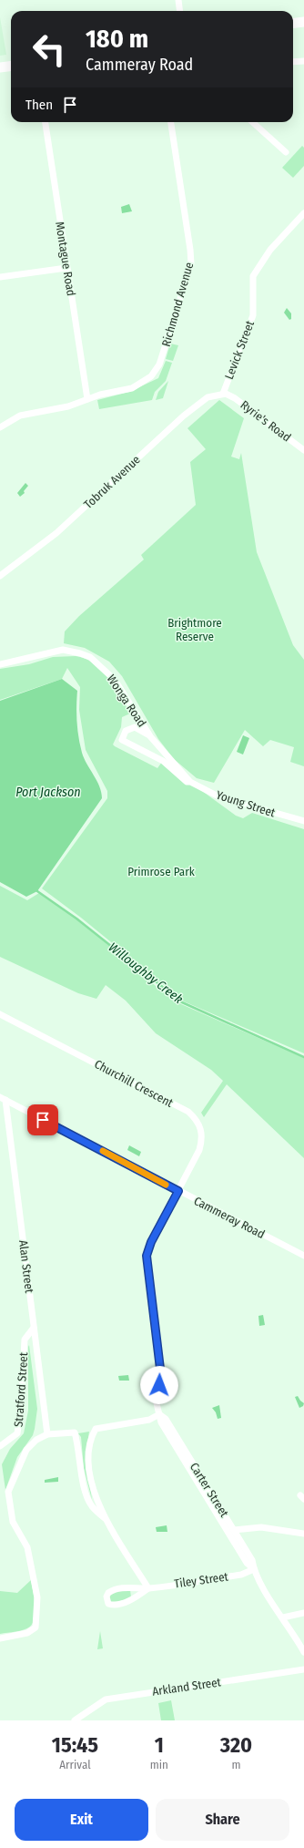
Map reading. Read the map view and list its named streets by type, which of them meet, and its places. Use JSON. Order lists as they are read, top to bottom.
{
  "streets": {
    "street": [
      "Montague Road",
      "Richmond Avenue",
      "Levick Street",
      "Ryrie's Road",
      "Tobruk Avenue",
      "Wonga Road",
      "Young Street",
      "Churchill Crescent",
      "Cammeray Road",
      "Alan Street",
      "Stratford Street",
      "Carter Street",
      "Tiley Street",
      "Arkland Street"
    ]
  },
  "crossings": [
    ["Montague Road", "Richmond Avenue"],
    ["Levick Street", "Ryrie's Road"],
    ["Levick Street", "Tobruk Avenue"],
    ["Ryrie's Road", "Tobruk Avenue"],
    ["Wonga Road", "Young Street"],
    ["Churchill Crescent", "Cammeray Road"],
    ["Churchill Crescent", "Carter Street"],
    ["Cammeray Road", "Alan Street"],
    ["Cammeray Road", "Carter Street"],
    ["Alan Street", "Stratford Street"],
    ["Carter Street", "Tiley Street"]
  ],
  "water": ["Port Jackson", "Willoughby Creek"],
  "parks": ["Brightmore Reserve", "Primrose Park"],
  "page": {
    "turn": ["180 m", "Cammeray Road"],
    "then": "Then",
    "eta": [
      "15:45",
      "Arrival",
      "1",
      "min",
      "320",
      "m"
    ],
    "buttons": ["Exit", "Share"]
  }
}
